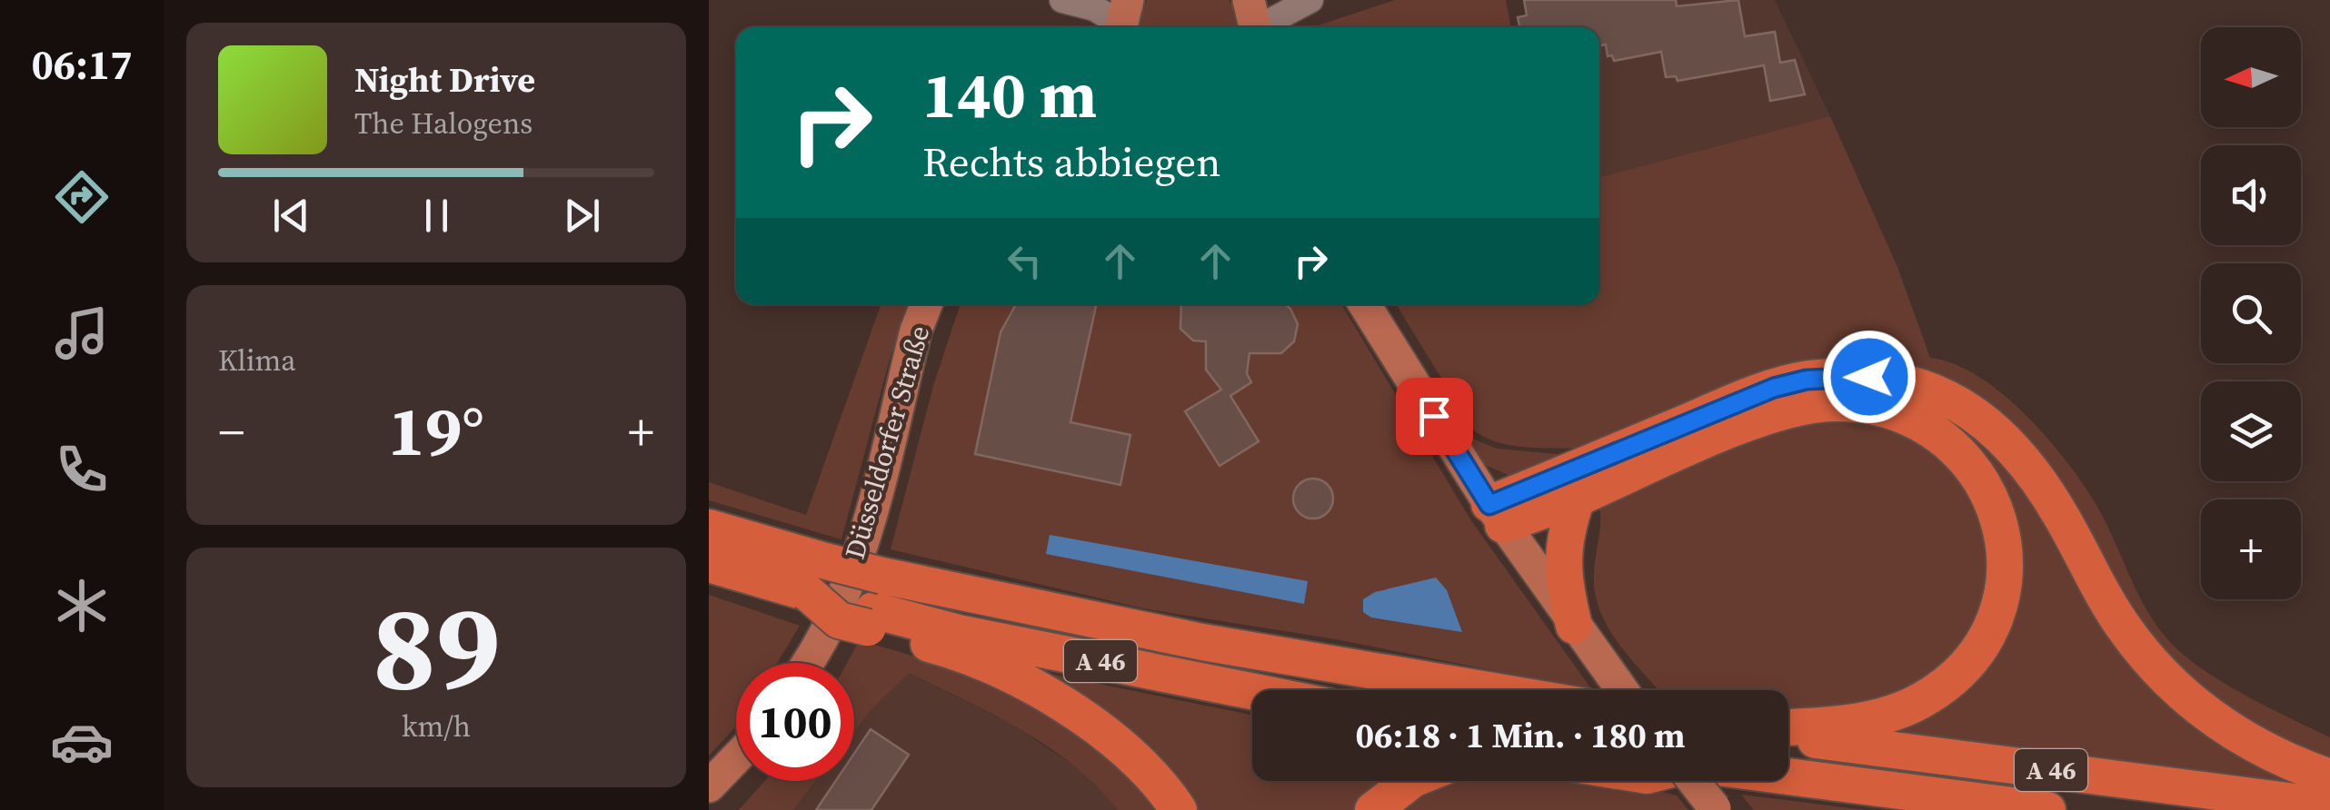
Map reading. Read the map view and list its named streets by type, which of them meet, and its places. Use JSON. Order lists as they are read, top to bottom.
{
  "streets": {
    "highway": ["A 46"],
    "main road": ["Düsseldorfer Straße"]
  },
  "north": "left",
  "page": {
    "tabs": "06:17",
    "map_buttons": "+",
    "turn": ["140 m", "Rechts abbiegen"],
    "song": ["Night Drive", "The Halogens"],
    "tile": [
      "Klima",
      ["89", "km/h"]
    ],
    "heat": ["−", "19°", "+"],
    "limit": "100",
    "trip": "06:18 · 1 Min. · 180 m"
  }
}
